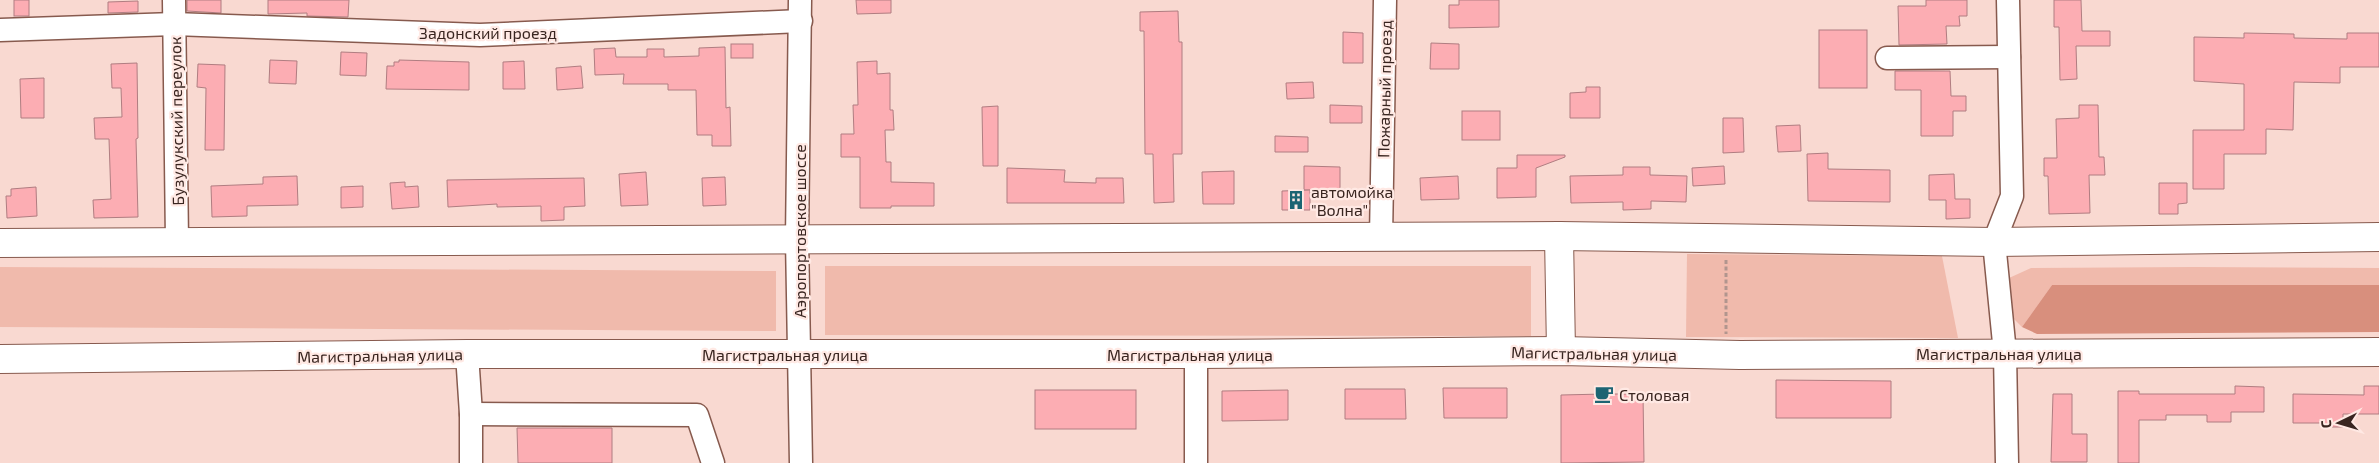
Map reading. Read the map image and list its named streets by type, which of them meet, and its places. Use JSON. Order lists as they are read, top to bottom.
{
  "streets": {
    "main road": ["Магистральная улица"],
    "street": [
      "Задонский проезд",
      "Пожарный проезд",
      "Бузулукский переулок",
      "Аэропортовское шоссе"
    ]
  },
  "crossings": [
    ["Задонский проезд", "Бузулукский переулок"],
    ["Задонский проезд", "Аэропортовское шоссе"],
    ["Аэропортовское шоссе", "Магистральная улица"]
  ],
  "places": {
    "building": ["автомойка \"Волна\""],
    "cafe": ["Столовая"]
  },
  "north": "left"
}
